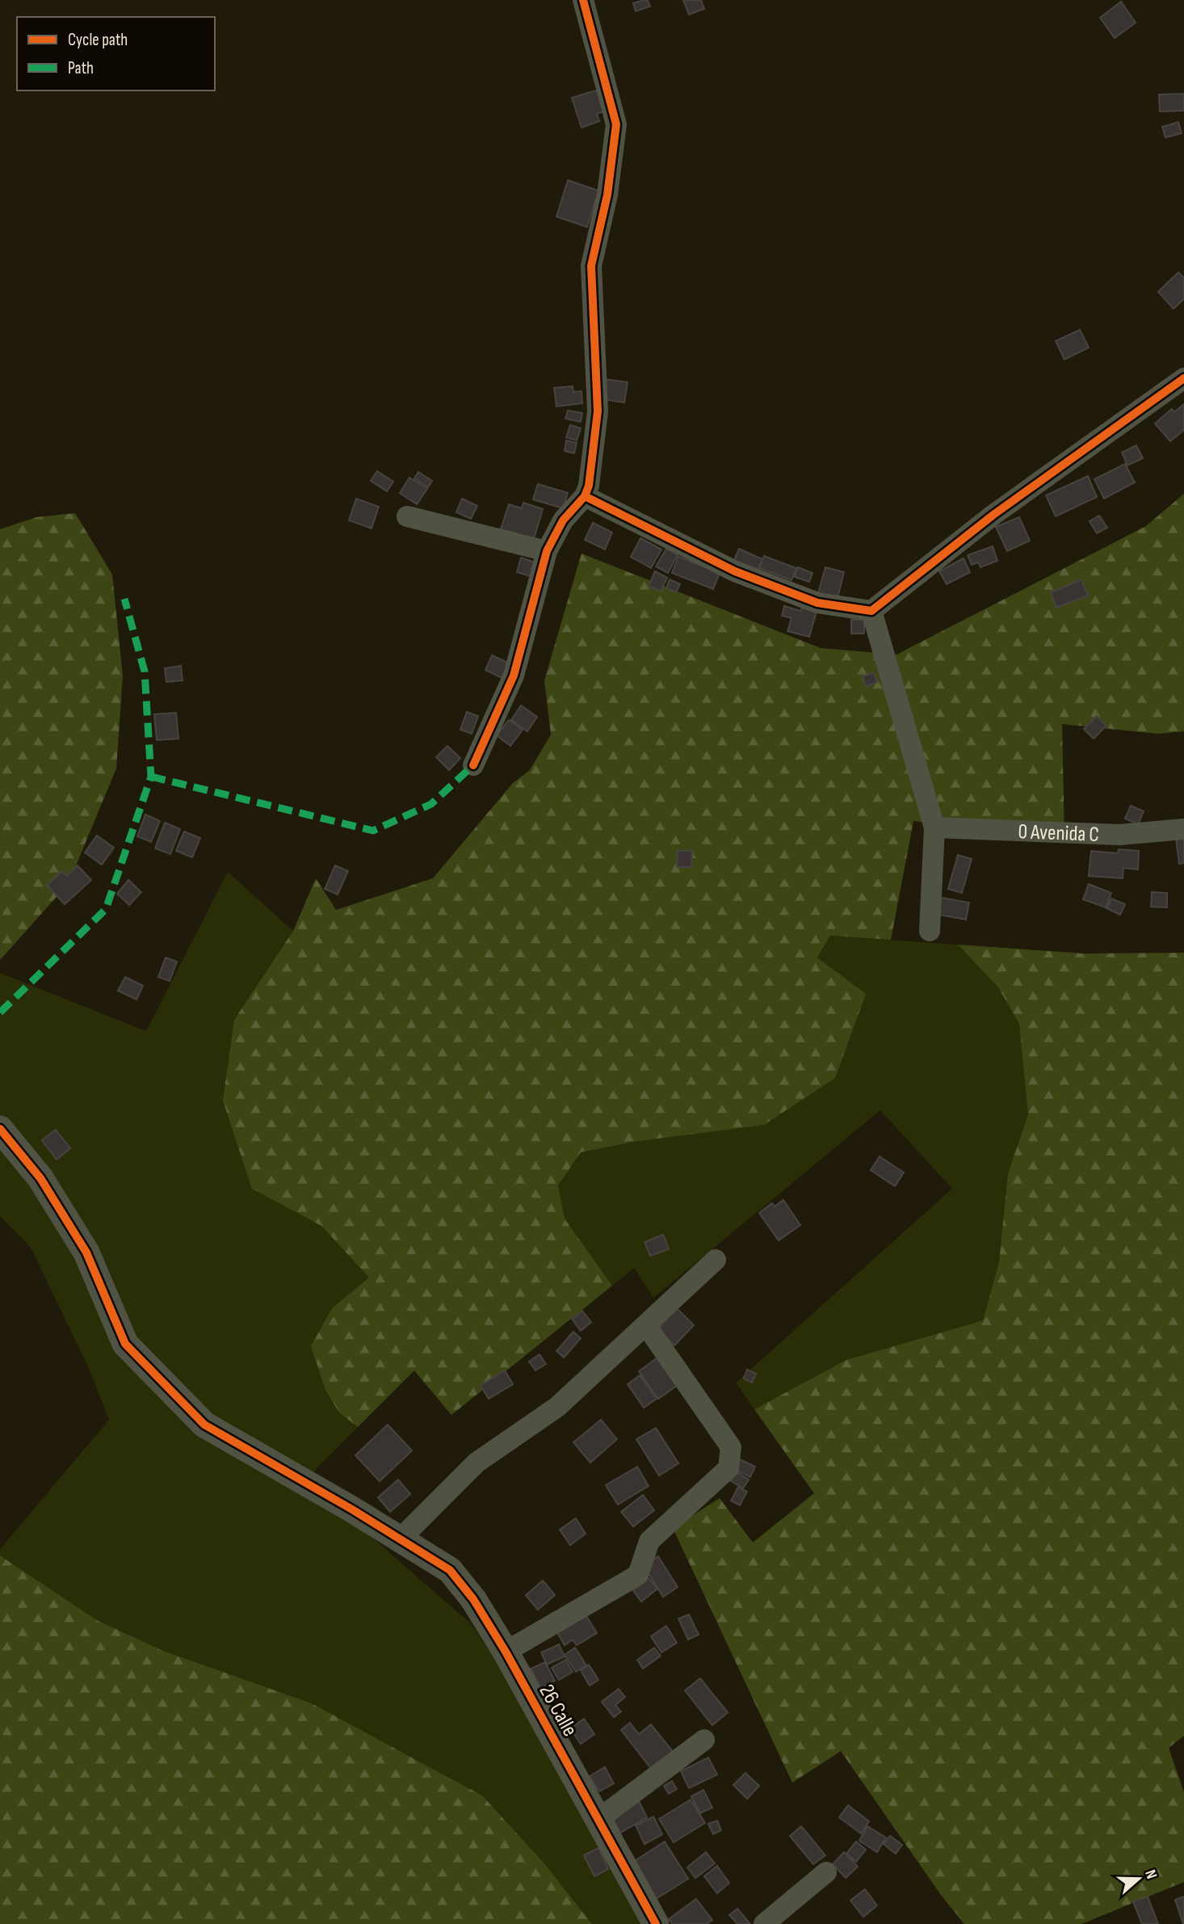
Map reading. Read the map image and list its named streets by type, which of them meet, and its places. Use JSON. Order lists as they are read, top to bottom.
{
  "streets": {
    "street": ["0 Avenida C", "26 Calle"]
  },
  "legend": ["Cycle path", "Path"],
  "north": "right"
}
